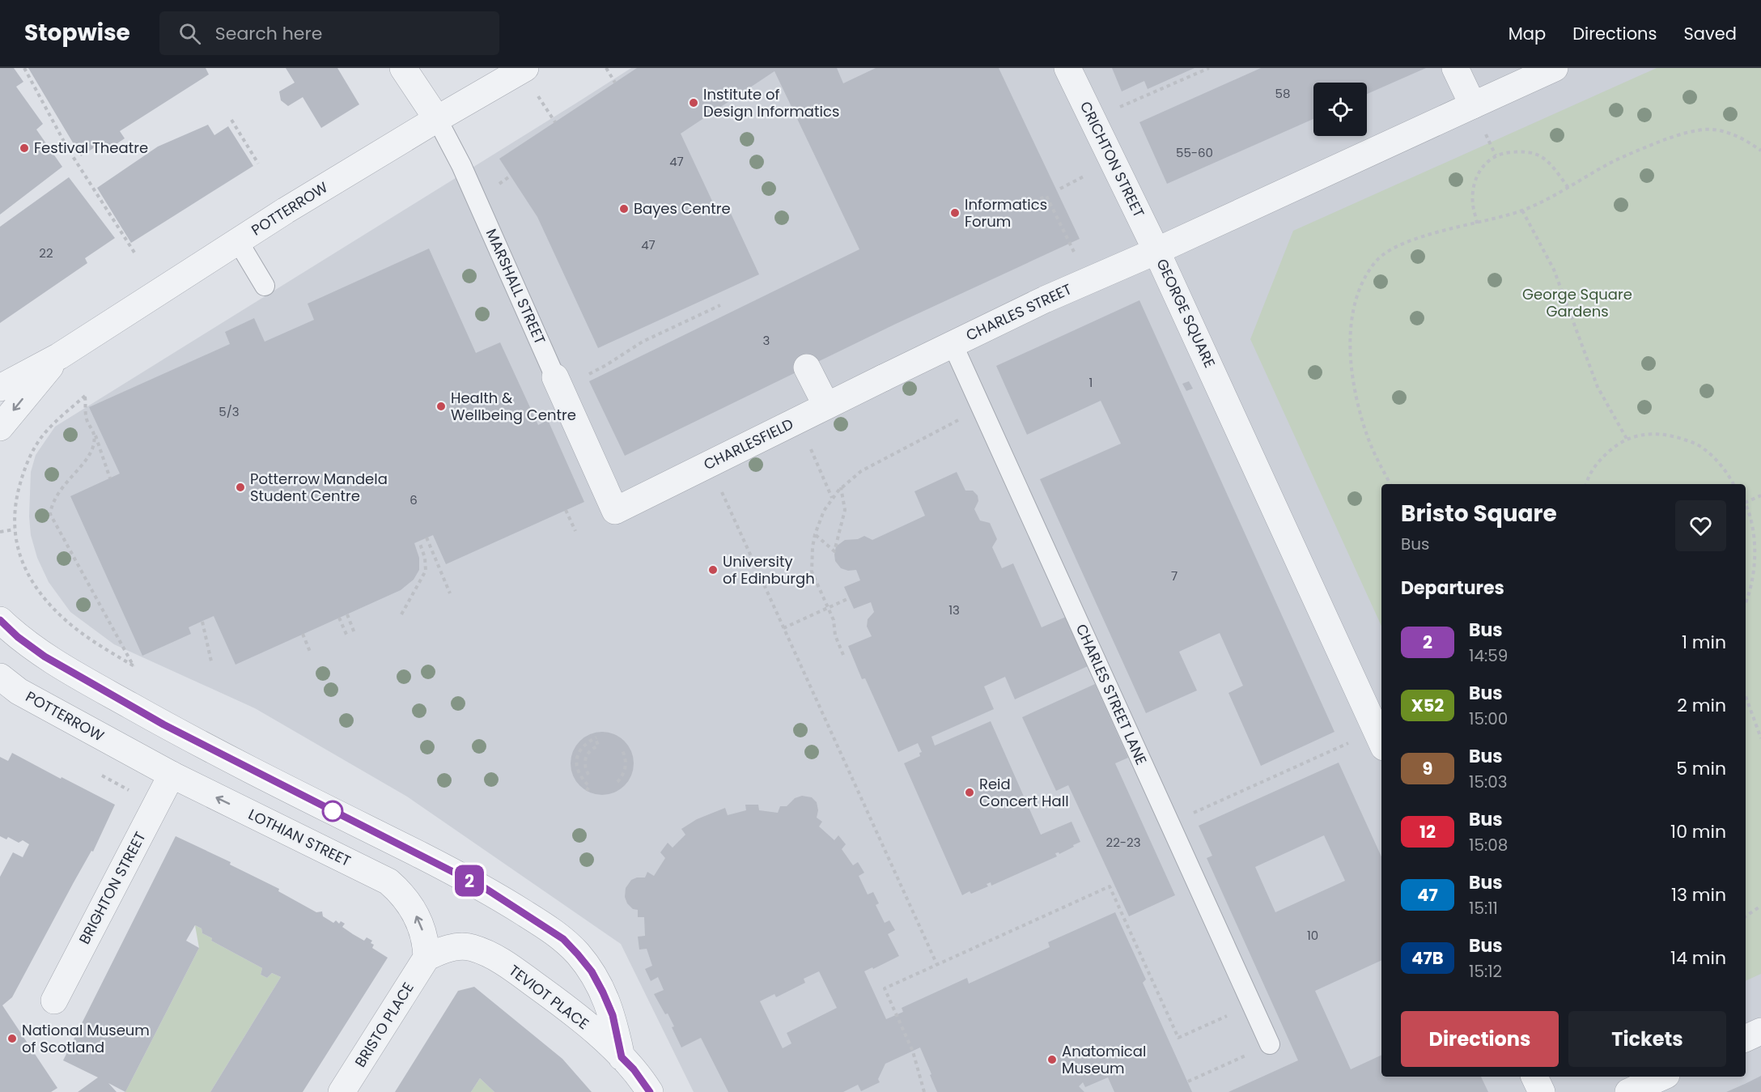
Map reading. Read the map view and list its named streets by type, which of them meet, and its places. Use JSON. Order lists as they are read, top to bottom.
{
  "streets": {
    "street": [
      "CRICHTON STREET",
      "POTTERROW",
      "MARSHALL STREET",
      "CHARLES STREET",
      "GEORGE SQUARE",
      "CHARLESFIELD",
      "LOTHIAN STREET",
      "BRIGHTON STREET",
      "TEVIOT PLACE",
      "BRISTO PLACE"
    ],
    "lane": ["CHARLES STREET LANE"]
  },
  "crossings": [
    ["CRICHTON STREET", "CHARLES STREET"],
    ["CRICHTON STREET", "GEORGE SQUARE"],
    ["POTTERROW", "MARSHALL STREET"],
    ["POTTERROW", "LOTHIAN STREET"],
    ["MARSHALL STREET", "CHARLESFIELD"],
    ["CHARLES STREET", "GEORGE SQUARE"],
    ["CHARLES STREET", "CHARLESFIELD"],
    ["CHARLES STREET", "CHARLES STREET LANE"],
    ["LOTHIAN STREET", "BRIGHTON STREET"],
    ["LOTHIAN STREET", "TEVIOT PLACE"],
    ["LOTHIAN STREET", "BRISTO PLACE"],
    ["TEVIOT PLACE", "BRISTO PLACE"]
  ],
  "parks": ["George Square Gardens"],
  "places": [
    "Institute of Design Informatics",
    "Festival Theatre",
    "Bayes Centre",
    "Informatics Forum",
    "Health & Wellbeing Centre",
    "Potterrow Mandela Student Centre",
    "University of Edinburgh",
    "Reid Concert Hall",
    "National Museum of Scotland",
    "Anatomical Museum"
  ],
  "lines": ["bus line 2"],
  "house_numbers": [
    "58",
    "55-60",
    "47",
    "47",
    "22",
    "3",
    "1",
    "5/3",
    "6",
    "7",
    "13",
    "22-23",
    "10"
  ],
  "page": {
    "header": "Stopwise",
    "search": "Search here",
    "nav": ["Map", "Directions", "Saved"],
    "on_map": "2",
    "heading": [
      ["Bristo Square", "Bus"],
      "Departures"
    ],
    "list": [
      {
        "mark": "2",
        "name": "Bus",
        "note": "14:59",
        "value": "1 min"
      },
      {
        "mark": "X52",
        "name": "Bus",
        "note": "15:00",
        "value": "2 min"
      },
      {
        "mark": "9",
        "name": "Bus",
        "note": "15:03",
        "value": "5 min"
      },
      {
        "mark": "12",
        "name": "Bus",
        "note": "15:08",
        "value": "10 min"
      },
      {
        "mark": "47",
        "name": "Bus",
        "note": "15:11",
        "value": "13 min"
      },
      {
        "mark": "47B",
        "name": "Bus",
        "note": "15:12",
        "value": "14 min"
      }
    ],
    "buttons": ["Directions", "Tickets"]
  }
}
